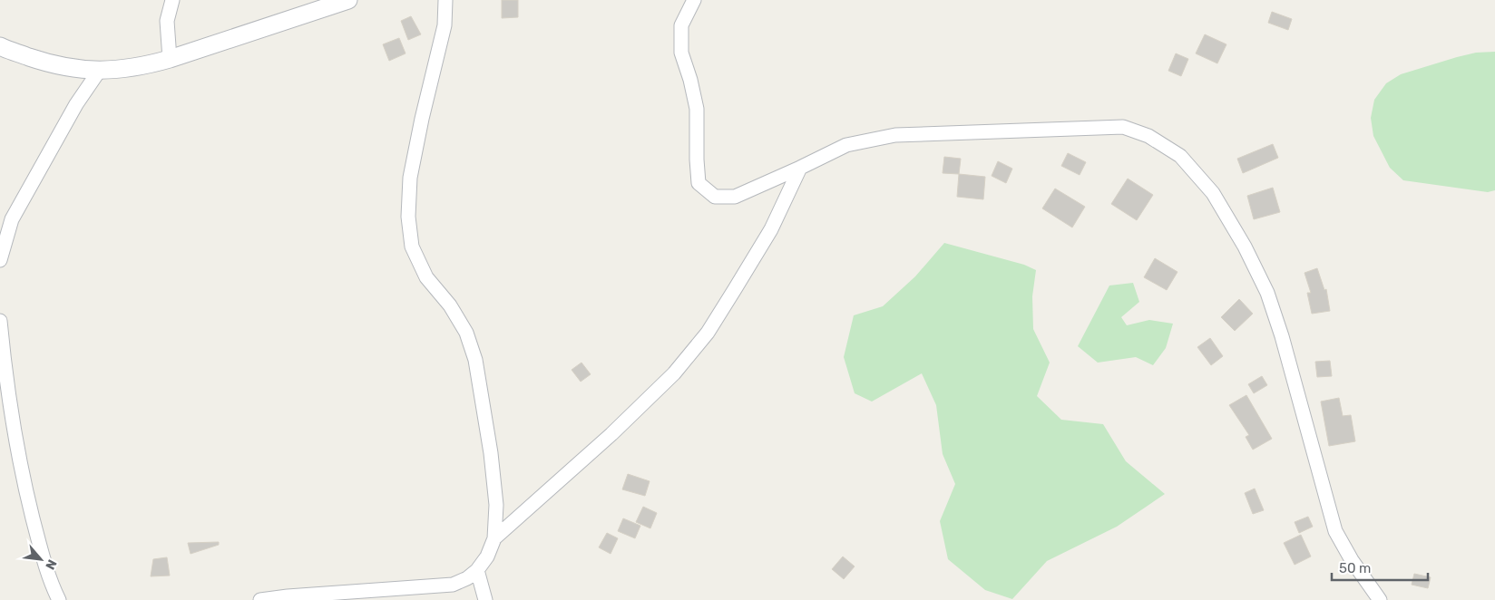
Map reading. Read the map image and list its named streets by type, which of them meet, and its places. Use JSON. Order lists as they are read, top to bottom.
{
  "scale_bar": "50 m",
  "north": "bottom right"
}
